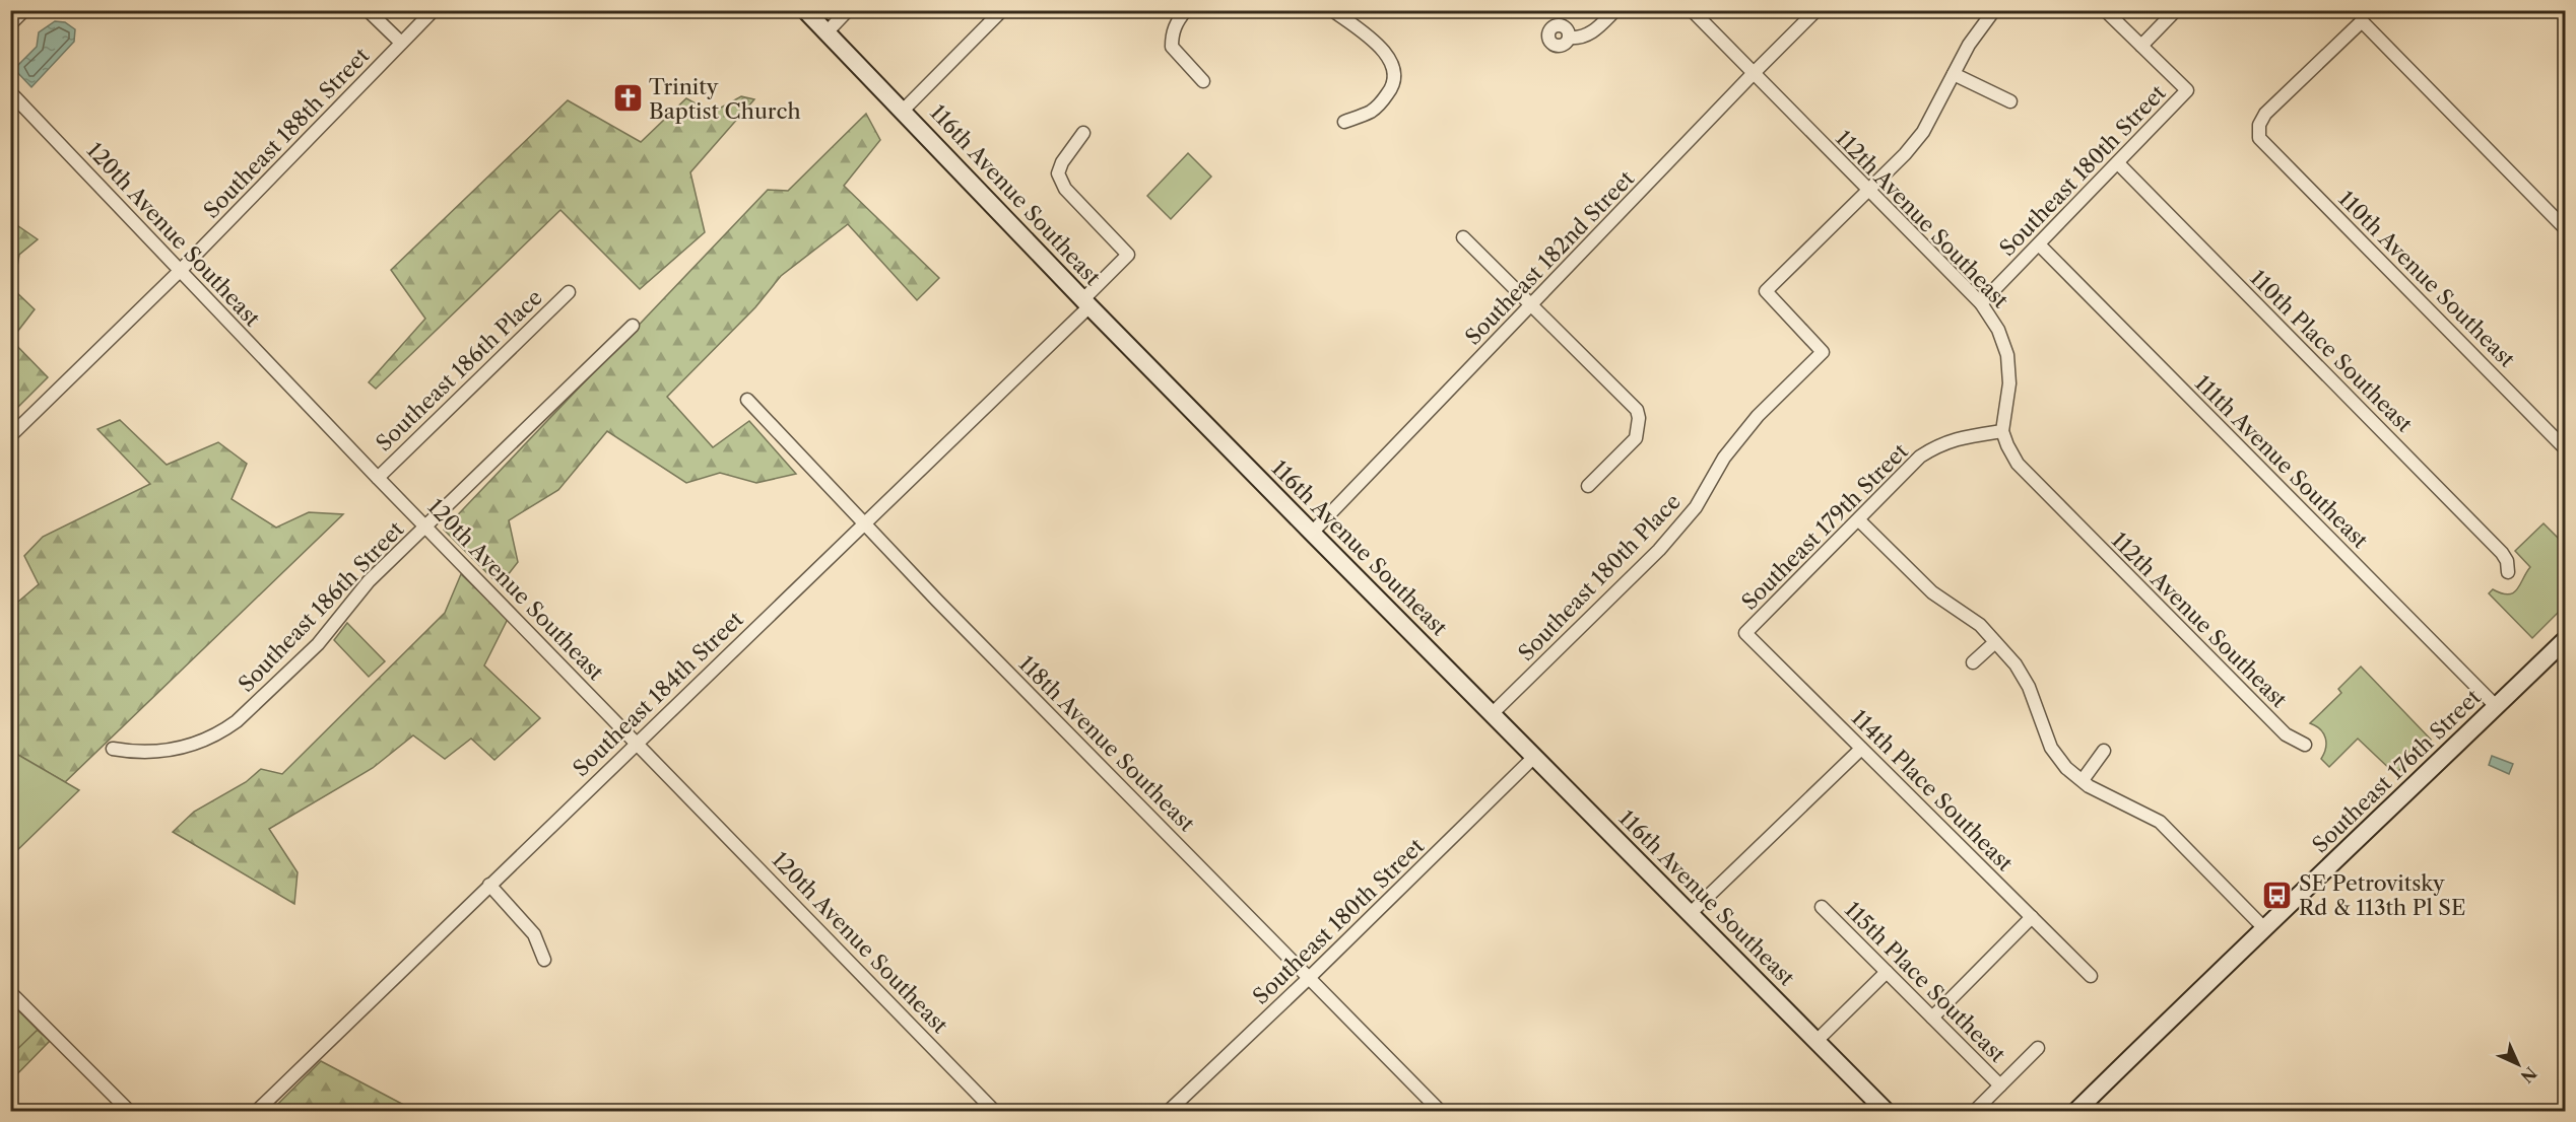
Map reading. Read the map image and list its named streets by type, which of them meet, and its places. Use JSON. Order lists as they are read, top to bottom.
{
  "streets": {
    "street": [
      "Southeast 188th Street",
      "Southeast 180th Street",
      "116th Avenue Southeast",
      "112th Avenue Southeast",
      "120th Avenue Southeast",
      "Southeast 182nd Street",
      "110th Avenue Southeast",
      "110th Place Southeast",
      "Southeast 186th Place",
      "111th Avenue Southeast",
      "Southeast 179th Street",
      "Southeast 180th Place",
      "Southeast 186th Street",
      "Southeast 184th Street",
      "118th Avenue Southeast",
      "Southeast 176th Street",
      "114th Place Southeast",
      "115th Place Southeast"
    ]
  },
  "crossings": [
    ["Southeast 188th Street", "120th Avenue Southeast"],
    ["Southeast 180th Street", "116th Avenue Southeast"],
    ["Southeast 180th Street", "112th Avenue Southeast"],
    ["Southeast 180th Street", "110th Place Southeast"],
    ["Southeast 180th Street", "111th Avenue Southeast"],
    ["Southeast 180th Street", "118th Avenue Southeast"],
    ["116th Avenue Southeast", "Southeast 182nd Street"],
    ["116th Avenue Southeast", "Southeast 180th Place"],
    ["116th Avenue Southeast", "Southeast 184th Street"],
    ["112th Avenue Southeast", "Southeast 182nd Street"],
    ["112th Avenue Southeast", "Southeast 179th Street"],
    ["112th Avenue Southeast", "Southeast 180th Place"],
    ["120th Avenue Southeast", "Southeast 186th Place"],
    ["120th Avenue Southeast", "Southeast 186th Street"],
    ["120th Avenue Southeast", "Southeast 184th Street"],
    ["111th Avenue Southeast", "Southeast 176th Street"],
    ["Southeast 179th Street", "114th Place Southeast"],
    ["Southeast 184th Street", "118th Avenue Southeast"]
  ],
  "places": {
    "church": ["Trinity Baptist Church"],
    "bus stop": ["SE Petrovitsky Rd & 113th Pl SE"]
  },
  "north": "bottom right"
}
